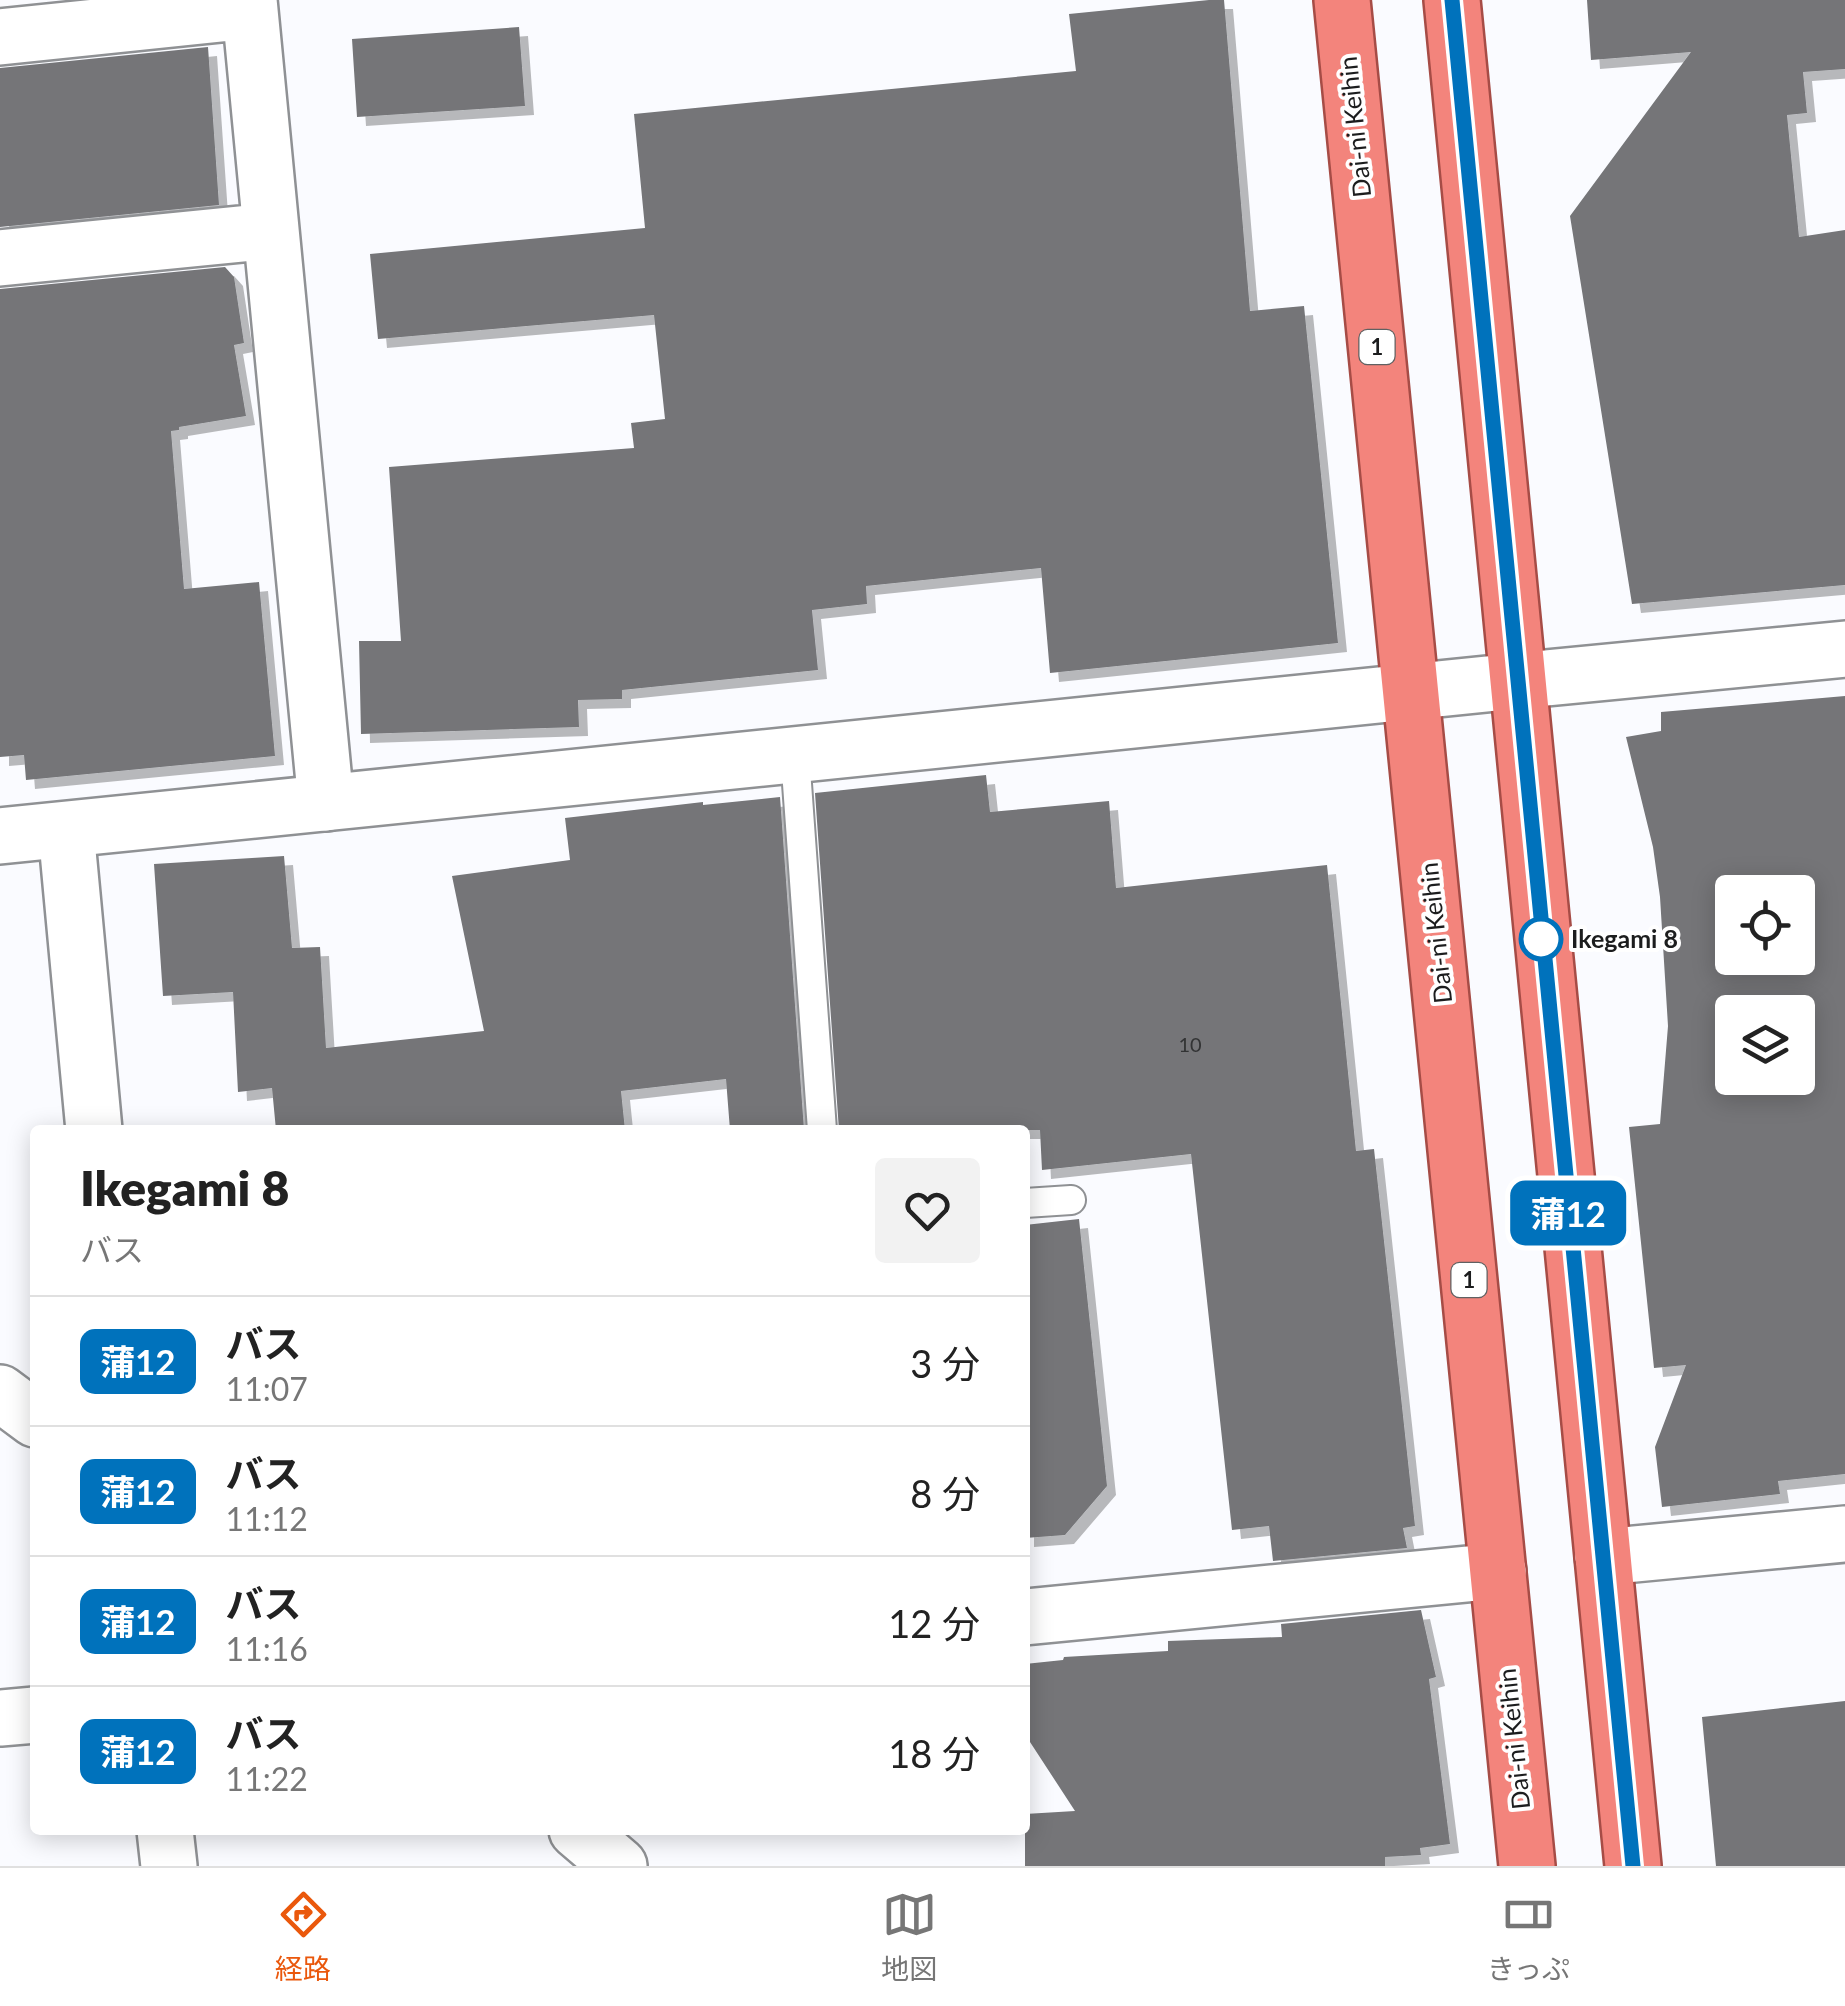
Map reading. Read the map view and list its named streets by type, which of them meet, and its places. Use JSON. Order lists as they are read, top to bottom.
{
  "streets": {
    "highway": ["Dai-ni Keihin", "1"]
  },
  "places": ["Ikegami 8"],
  "lines": ["bus line 蒲12"],
  "house_numbers": ["10"],
  "page": {
    "on_map": "蒲12",
    "heading": ["Ikegami 8", "バス"],
    "list": [
      {
        "mark": "蒲12",
        "name": "バス",
        "note": "11:07",
        "value": "3 分"
      },
      {
        "mark": "蒲12",
        "name": "バス",
        "note": "11:12",
        "value": "8 分"
      },
      {
        "mark": "蒲12",
        "name": "バス",
        "note": "11:16",
        "value": "12 分"
      },
      {
        "mark": "蒲12",
        "name": "バス",
        "note": "11:22",
        "value": "18 分"
      }
    ],
    "tabs": ["経路", "地図", "きっぷ"]
  }
}
